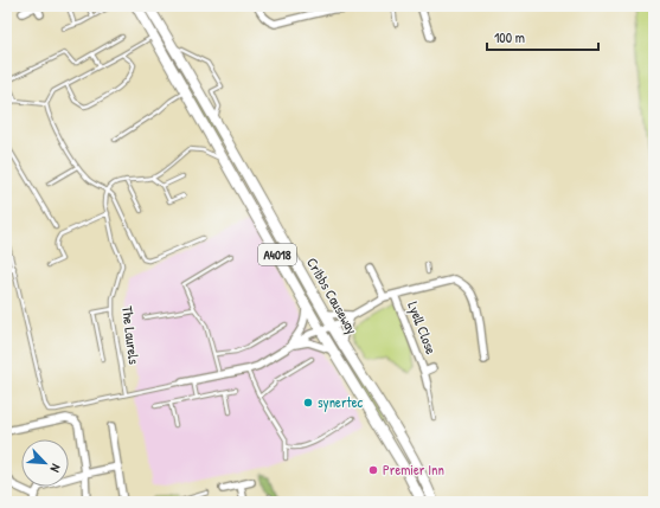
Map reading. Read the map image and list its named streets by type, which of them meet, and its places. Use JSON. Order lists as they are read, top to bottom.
{
  "streets": {
    "main road": ["A4018", "Cribbs Causeway"],
    "street": ["Lyell Close"],
    "lane": ["The Laurels"]
  },
  "places": ["synertec", "Premier Inn"],
  "scale_bar": "100 m",
  "north": "bottom right"
}
